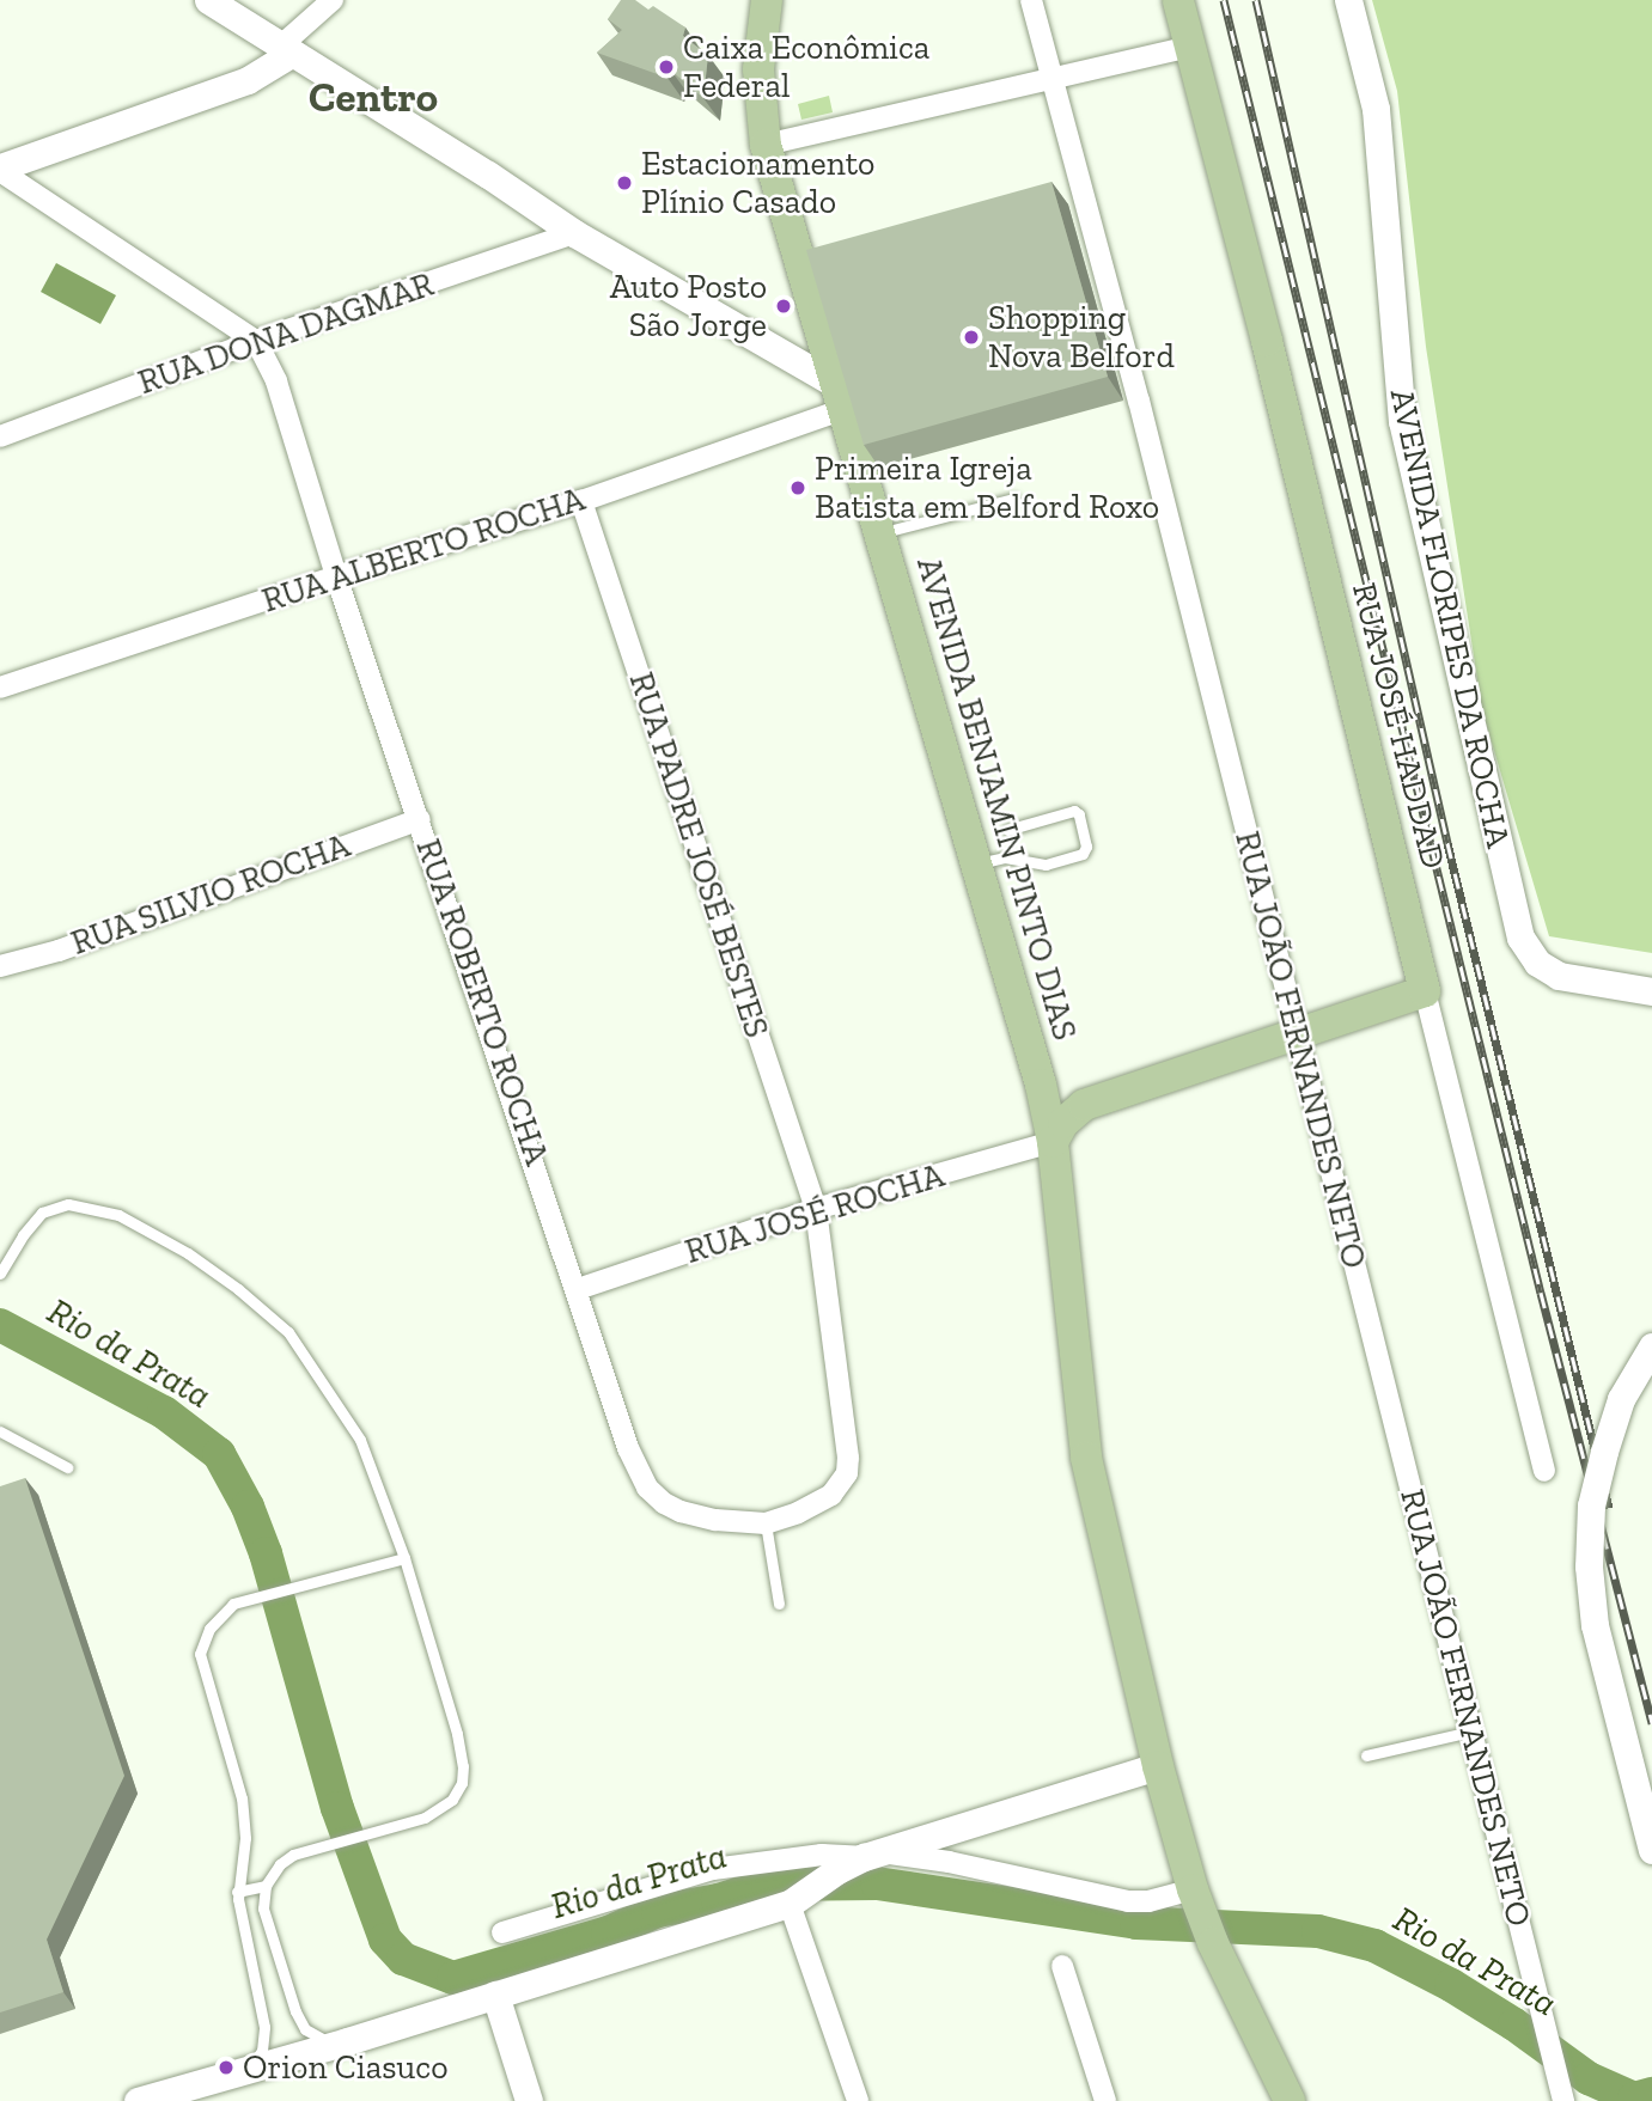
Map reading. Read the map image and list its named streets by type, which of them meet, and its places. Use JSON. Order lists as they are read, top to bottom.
{
  "streets": {
    "main road": ["RUA JOSÉ HADDAD", "AVENIDA BENJAMIN PINTO DIAS"],
    "street": [
      "RUA DONA DAGMAR",
      "RUA ALBERTO ROCHA",
      "AVENIDA FLORIPES DA ROCHA",
      "RUA PADRE JOSÉ BESTES",
      "RUA SILVIO ROCHA",
      "RUA ROBERTO ROCHA",
      "RUA JOÃO FERNANDES NETO",
      "RUA JOSÉ ROCHA"
    ]
  },
  "crossings": [
    ["RUA DONA DAGMAR", "RUA ROBERTO ROCHA"],
    ["RUA ALBERTO ROCHA", "AVENIDA BENJAMIN PINTO DIAS"],
    ["RUA ALBERTO ROCHA", "RUA PADRE JOSÉ BESTES"],
    ["RUA ALBERTO ROCHA", "RUA ROBERTO ROCHA"],
    ["AVENIDA BENJAMIN PINTO DIAS", "RUA JOSÉ ROCHA"],
    ["RUA PADRE JOSÉ BESTES", "RUA ROBERTO ROCHA"],
    ["RUA PADRE JOSÉ BESTES", "RUA JOSÉ ROCHA"],
    ["RUA SILVIO ROCHA", "RUA ROBERTO ROCHA"],
    ["RUA ROBERTO ROCHA", "RUA JOSÉ ROCHA"]
  ],
  "districts": ["Centro"],
  "water": ["Rio da Prata"],
  "places": [
    "Caixa Econômica Federal",
    "Estacionamento Plínio Casado",
    "Auto Posto São Jorge",
    "Shopping Nova Belford",
    "Primeira Igreja Batista em Belford Roxo",
    "Orion Ciasuco"
  ]
}
